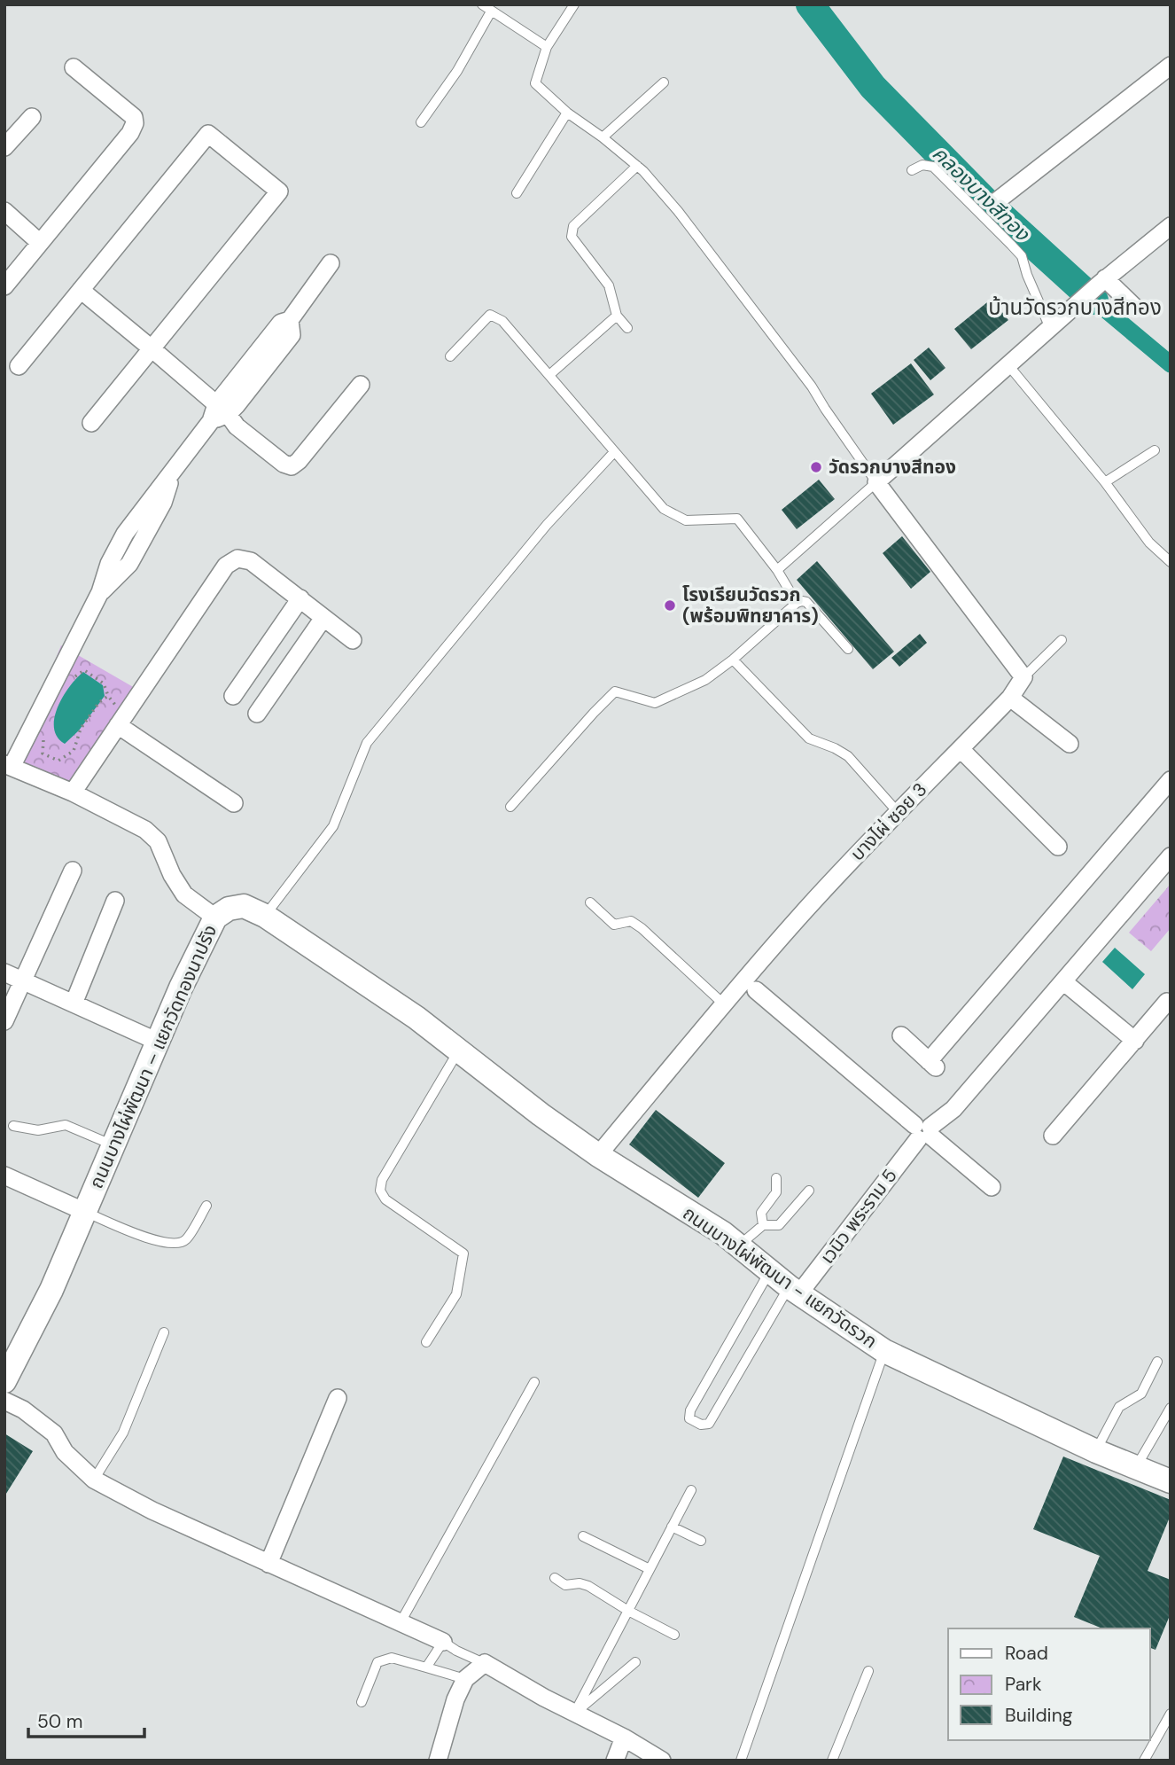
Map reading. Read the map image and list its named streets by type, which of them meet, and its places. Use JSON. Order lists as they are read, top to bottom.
{
  "streets": {
    "street": [
      "บางไผ่ ซอย 3",
      "ถนนบางไผ่พัฒนา – แยกวัดทองนาปรัง",
      "เวนิว พระราม 5",
      "ถนนบางไผ่พัฒนา - แยกวัดรวก"
    ]
  },
  "crossings": [
    ["บางไผ่ ซอย 3", "ถนนบางไผ่พัฒนา – แยกวัดทองนาปรัง"],
    ["บางไผ่ ซอย 3", "ถนนบางไผ่พัฒนา - แยกวัดรวก"],
    ["ถนนบางไผ่พัฒนา – แยกวัดทองนาปรัง", "ถนนบางไผ่พัฒนา - แยกวัดรวก"],
    ["เวนิว พระราม 5", "ถนนบางไผ่พัฒนา - แยกวัดรวก"]
  ],
  "districts": ["บ้านวัดรวกบางสีทอง"],
  "water": ["คลองบางสีทอง"],
  "places": ["วัดรวกบางสีทอง", "โรงเรียนวัดรวก (พร้อมพิทยาคาร)"],
  "legend": ["Road", "Park", "Building"],
  "scale_bar": "50 m"
}
